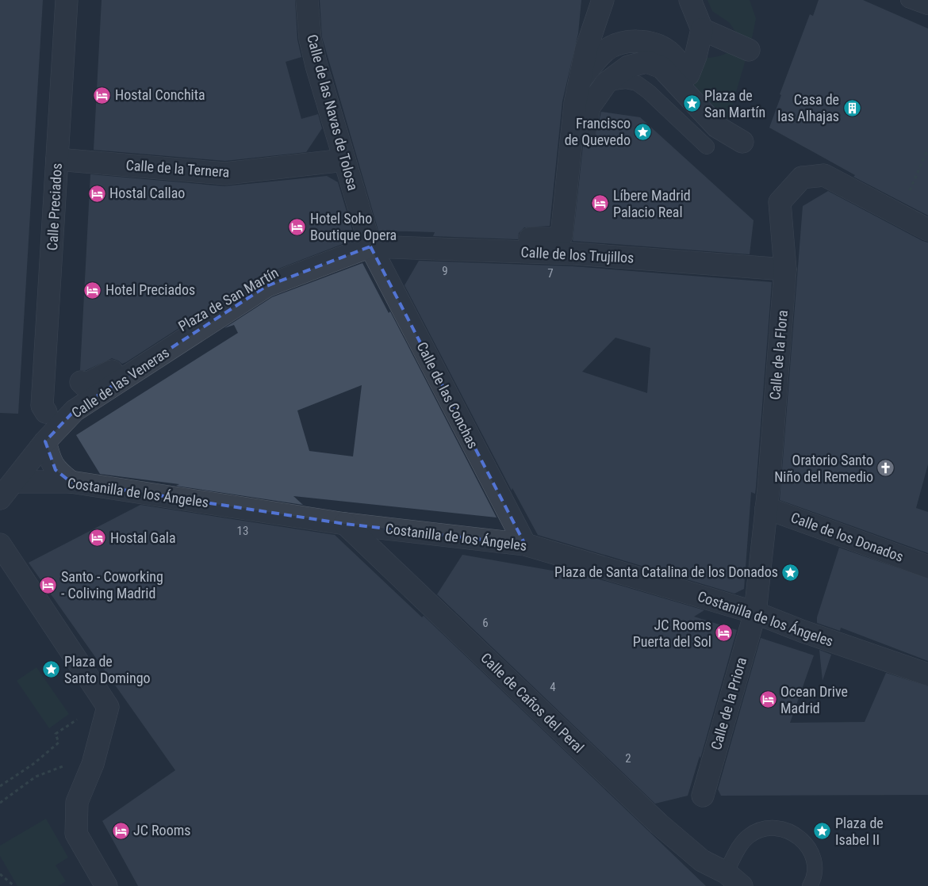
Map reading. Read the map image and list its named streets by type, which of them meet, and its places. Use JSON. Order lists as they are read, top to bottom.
{
  "streets": {
    "street": [
      "Calle de las Navas de Tolosa",
      "Calle de la Ternera",
      "Calle Preciados",
      "Calle de los Trujillos",
      "Plaza de San Martín",
      "Calle de la Flora",
      "Calle de las Veneras",
      "Calle de las Conchas",
      "Costanilla de los Ángeles",
      "Calle de los Donados",
      "Calle de Caños del Peral",
      "Calle de la Priora"
    ]
  },
  "crossings": [
    ["Calle de las Navas de Tolosa", "Calle de la Ternera"],
    ["Calle de las Navas de Tolosa", "Calle de los Trujillos"],
    ["Calle de las Navas de Tolosa", "Plaza de San Martín"],
    ["Calle de las Navas de Tolosa", "Calle de las Veneras"],
    ["Calle de las Navas de Tolosa", "Calle de las Conchas"],
    ["Calle de la Ternera", "Calle Preciados"],
    ["Calle de los Trujillos", "Plaza de San Martín"],
    ["Calle de los Trujillos", "Calle de la Flora"],
    ["Calle de los Trujillos", "Calle de las Veneras"],
    ["Calle de los Trujillos", "Calle de las Conchas"],
    ["Plaza de San Martín", "Calle de las Veneras"],
    ["Plaza de San Martín", "Calle de las Conchas"],
    ["Calle de la Flora", "Calle de los Donados"],
    ["Calle de las Veneras", "Calle de las Conchas"],
    ["Calle de las Veneras", "Costanilla de los Ángeles"],
    ["Calle de las Conchas", "Costanilla de los Ángeles"],
    ["Costanilla de los Ángeles", "Calle de Caños del Peral"],
    ["Costanilla de los Ángeles", "Calle de la Priora"]
  ],
  "places": {
    "hotel": [
      "Hostal Conchita",
      "Hostal Callao",
      "Líbere Madrid Palacio Real",
      "Hotel Soho Boutique Opera",
      "Hotel Preciados",
      "Hostal Gala",
      "Santo - Coworking - Coliving Madrid",
      "JC Rooms Puerta del Sol",
      "Ocean Drive Madrid",
      "JC Rooms"
    ],
    "place": [
      "Plaza de San Martín",
      "Francisco de Quevedo",
      "Plaza de Santa Catalina de los Donados",
      "Plaza de Santo Domingo",
      "Plaza de Isabel II"
    ],
    "building": ["Casa de las Alhajas"],
    "church": ["Oratorio Santo Niño del Remedio"]
  },
  "house_numbers": [
    "9",
    "7",
    "13",
    "6",
    "4",
    "2"
  ]
}
